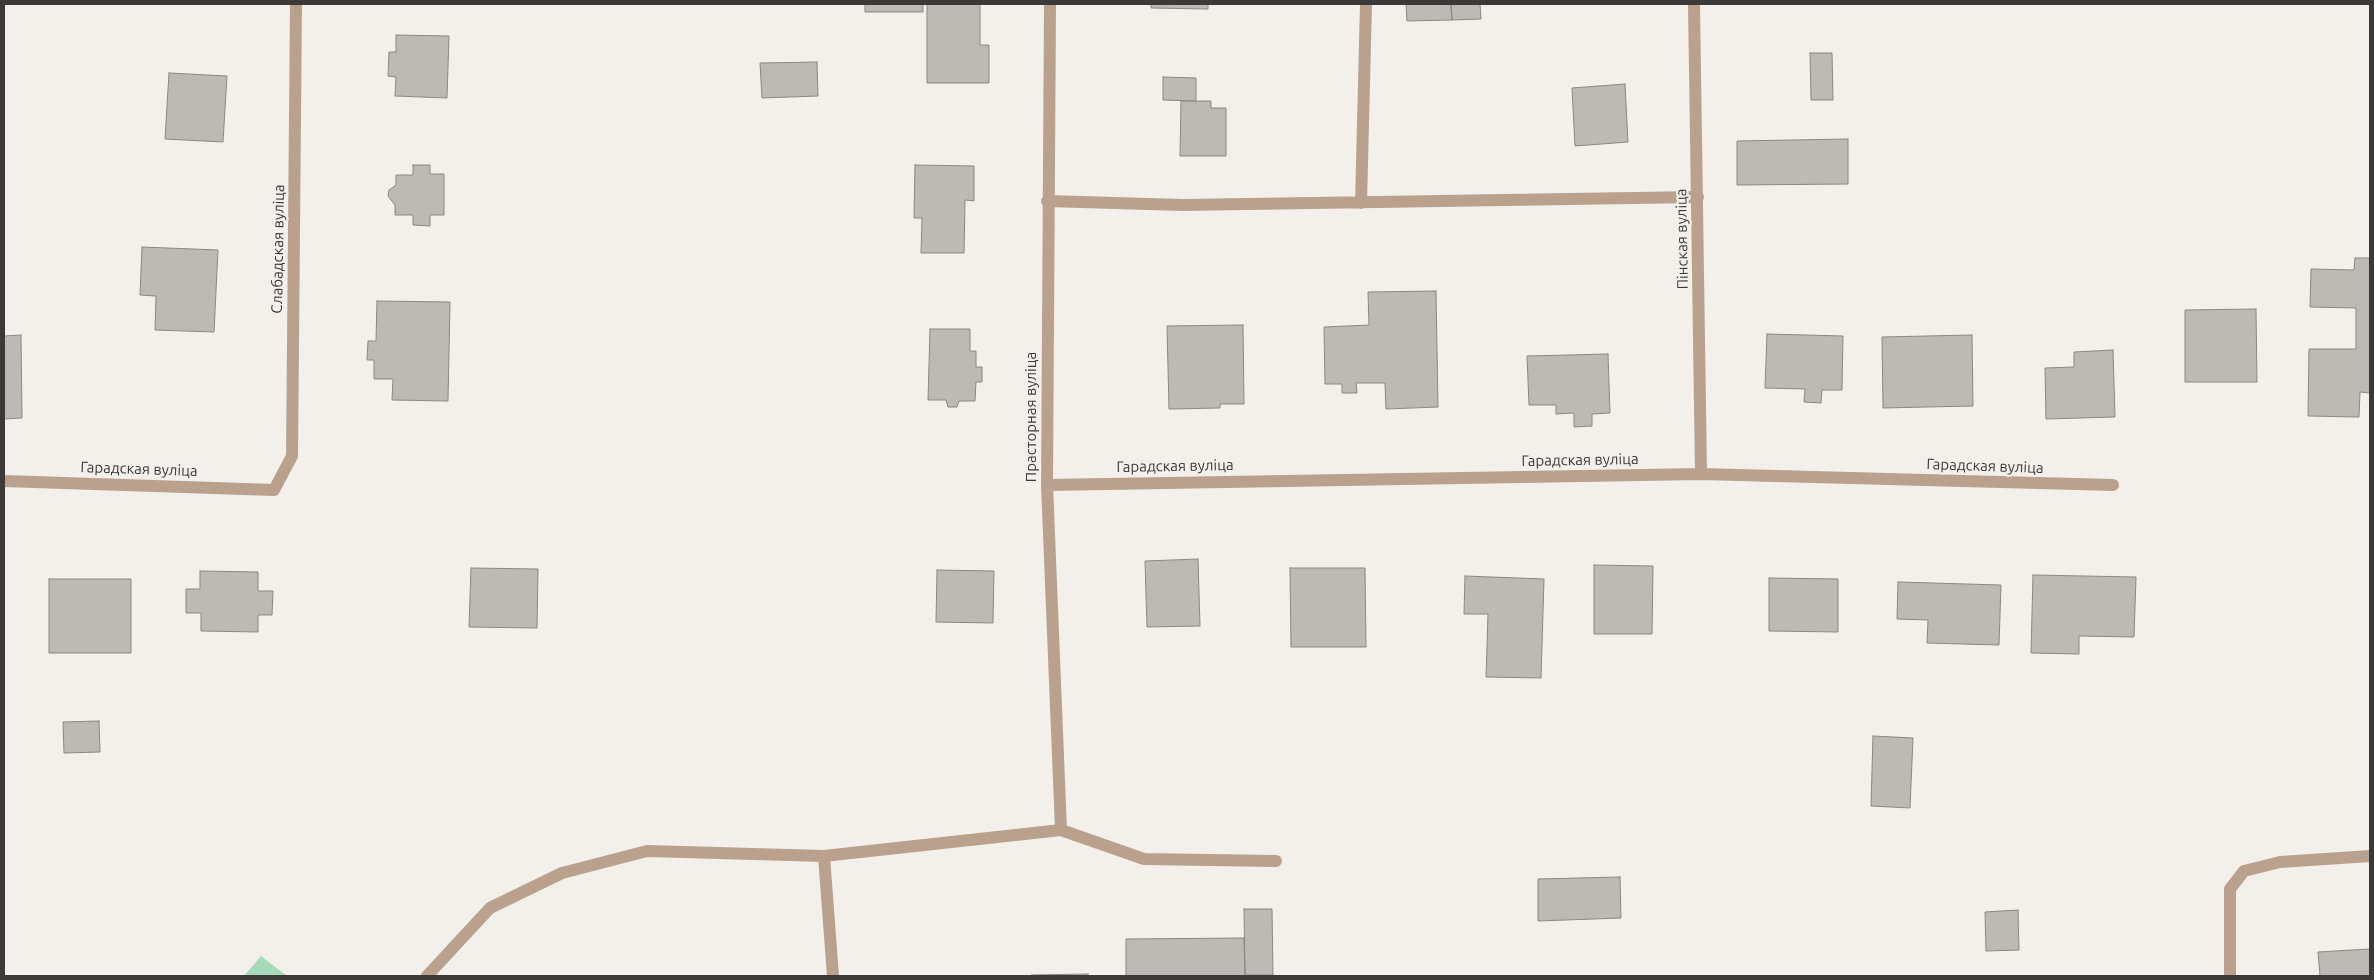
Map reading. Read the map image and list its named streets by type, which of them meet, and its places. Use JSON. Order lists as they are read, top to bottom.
{
  "streets": {
    "street": [
      "Пінская вуліца",
      "Слабадская вуліца",
      "Прасторная вуліца",
      "Гарадская вуліца"
    ]
  },
  "crossings": [
    ["Пінская вуліца", "Гарадская вуліца"],
    ["Слабадская вуліца", "Гарадская вуліца"],
    ["Прасторная вуліца", "Гарадская вуліца"]
  ]
}
